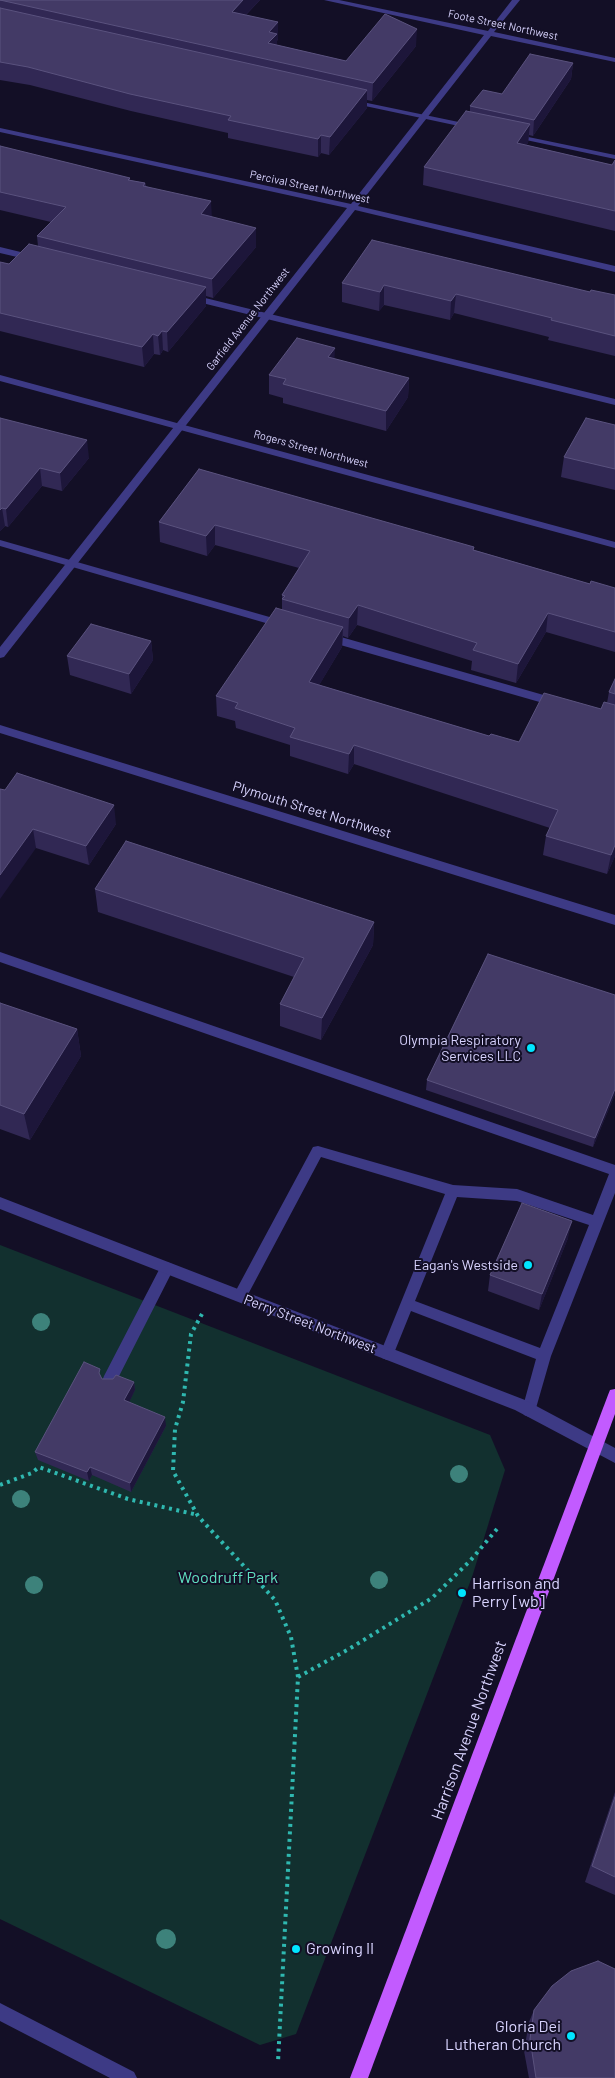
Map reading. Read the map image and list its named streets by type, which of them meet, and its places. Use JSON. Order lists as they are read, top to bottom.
{
  "streets": {
    "main road": ["Harrison Avenue Northwest"],
    "street": [
      "Foote Street Northwest",
      "Percival Street Northwest",
      "Garfield Avenue Northwest",
      "Rogers Street Northwest",
      "Plymouth Street Northwest",
      "Perry Street Northwest"
    ]
  },
  "crossings": [
    ["Foote Street Northwest", "Garfield Avenue Northwest"],
    ["Percival Street Northwest", "Garfield Avenue Northwest"],
    ["Garfield Avenue Northwest", "Rogers Street Northwest"],
    ["Perry Street Northwest", "Harrison Avenue Northwest"]
  ],
  "parks": ["Woodruff Park"],
  "places": [
    "Olympia Respiratory Services LLC",
    "Eagan's Westside",
    "Harrison and Perry [wb]",
    "Growing II",
    "Gloria Dei Lutheran Church"
  ]
}
